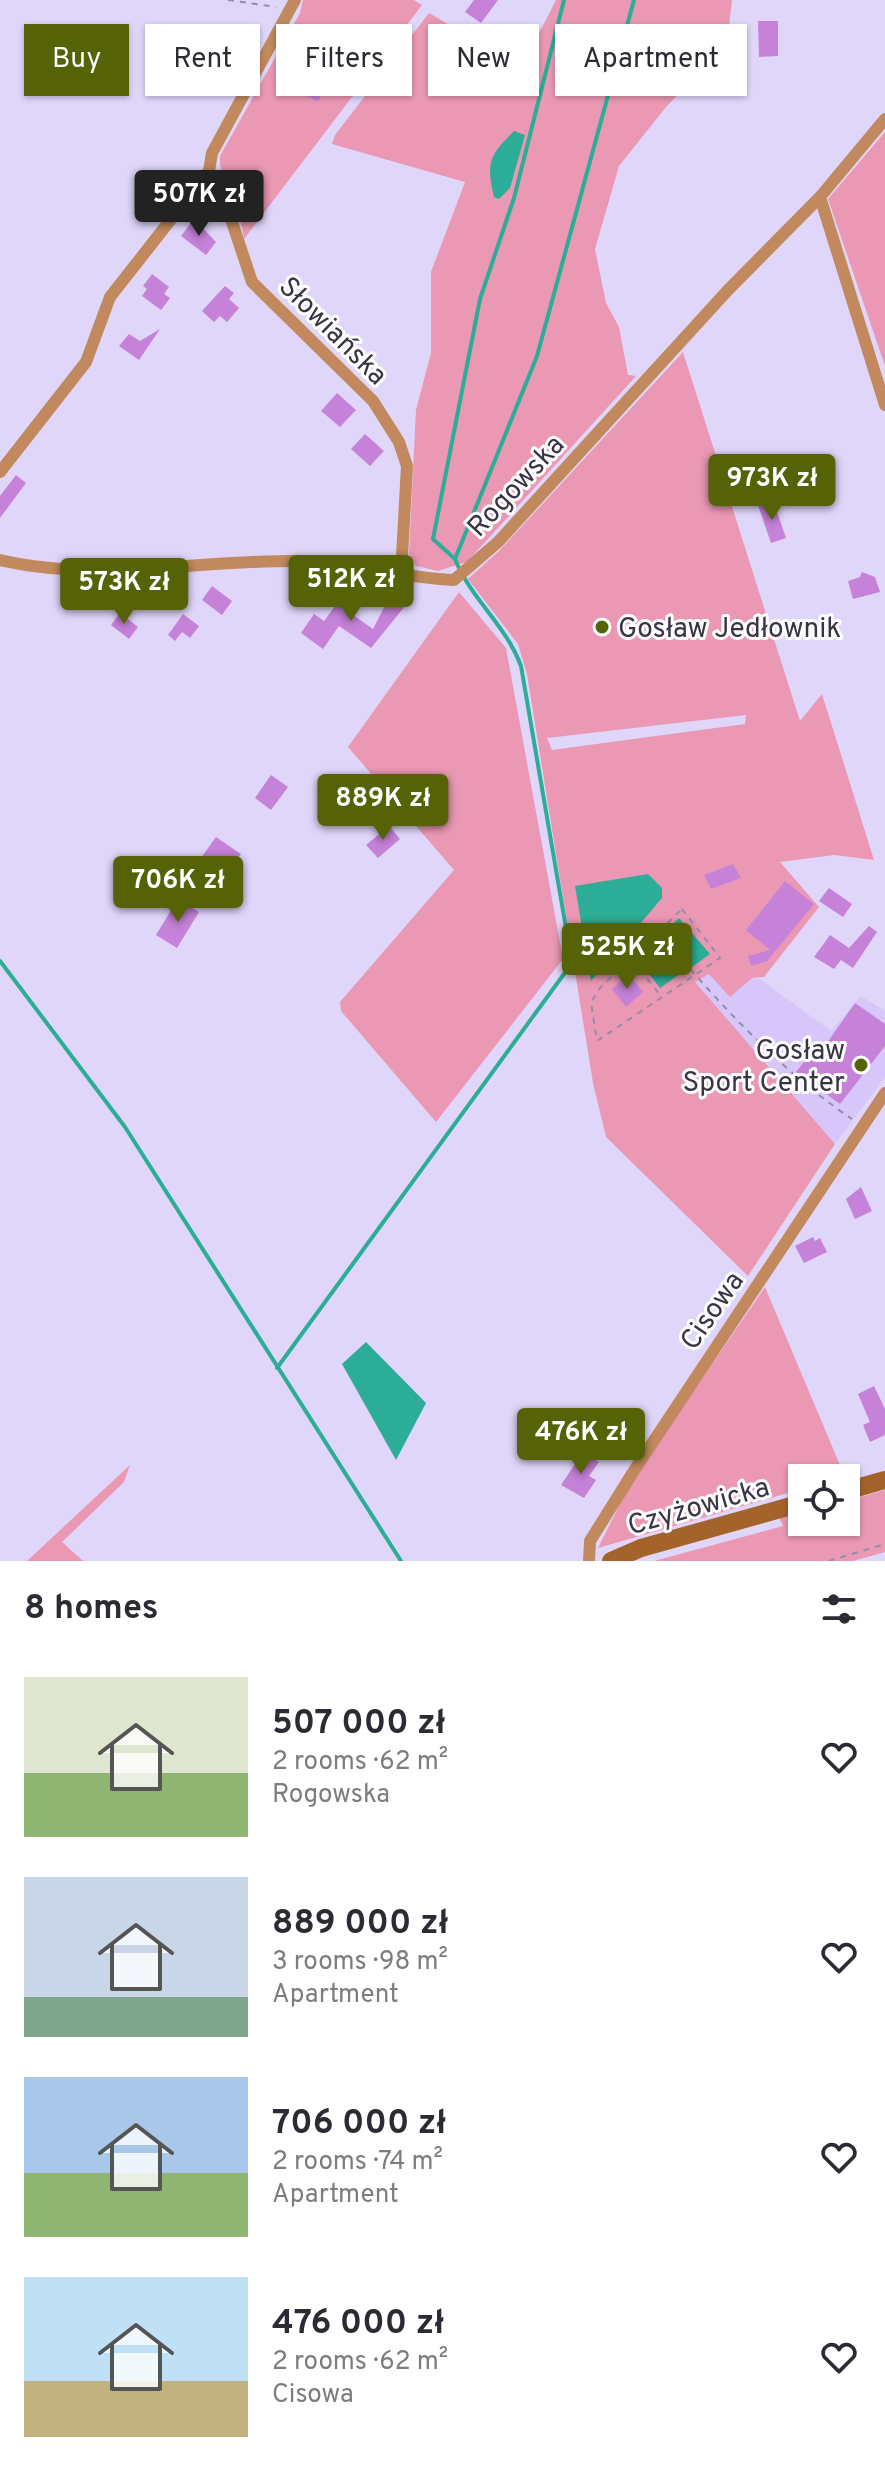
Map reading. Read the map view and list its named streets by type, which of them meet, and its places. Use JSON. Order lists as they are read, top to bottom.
{
  "streets": {
    "street": [
      "Słowiańska",
      "Rogowska",
      "Cisowa",
      "Czyżowicka"
    ]
  },
  "crossings": [
    ["Słowiańska", "Rogowska"]
  ],
  "places": ["Gosław Jedłownik", "Gosław Sport Center"],
  "page": {
    "chip": [
      "Buy",
      "Rent",
      "Filters",
      "New",
      "Apartment"
    ],
    "price": [
      "507K zł",
      "973K zł",
      "512K zł",
      "573K zł",
      "889K zł",
      "706K zł",
      "525K zł",
      "476K zł"
    ],
    "heading": "8 homes",
    "list": [
      {
        "name": "507 000 zł",
        "note": "2 rooms · 62 m² · Rogowska"
      },
      {
        "name": "889 000 zł",
        "note": "3 rooms · 98 m² · Apartment"
      },
      {
        "name": "706 000 zł",
        "note": "2 rooms · 74 m² · Apartment"
      },
      {
        "name": "476 000 zł",
        "note": "2 rooms · 62 m² · Cisowa"
      }
    ]
  }
}
